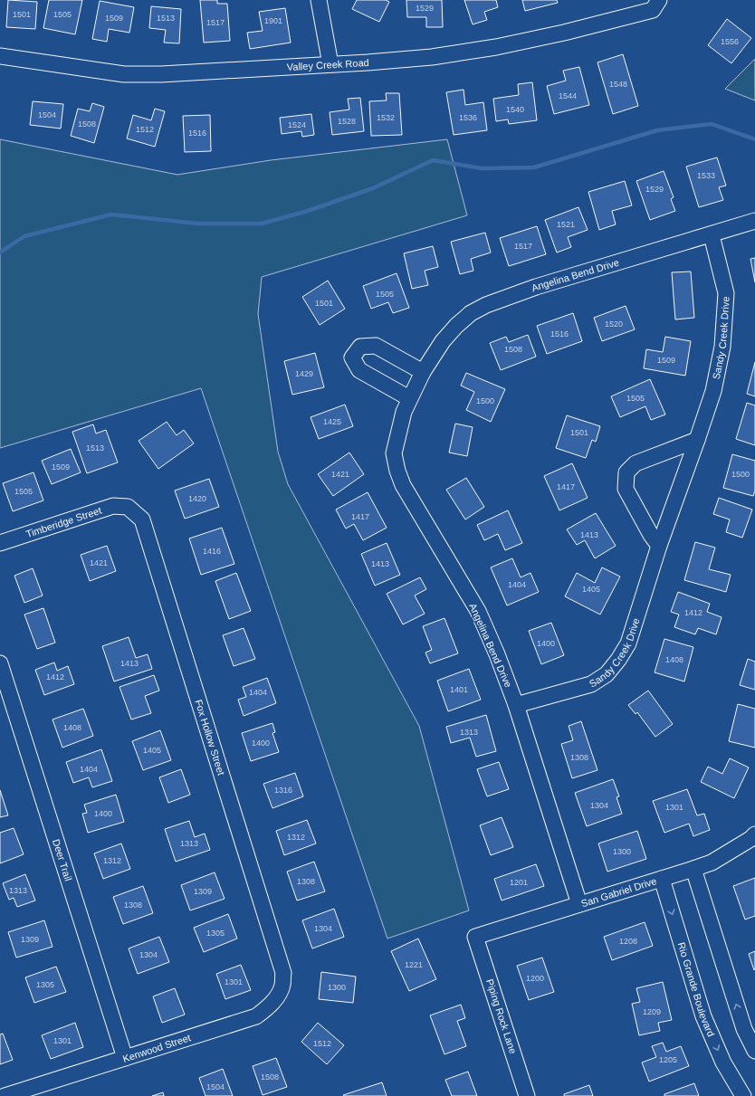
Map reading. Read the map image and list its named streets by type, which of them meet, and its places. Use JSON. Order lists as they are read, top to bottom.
{
  "streets": {
    "street": [
      "Valley Creek Road",
      "Angelina Bend Drive",
      "Sandy Creek Drive",
      "Timberidge Street",
      "Fox Hollow Street",
      "Deer Trail",
      "San Gabriel Drive",
      "Rio Grande Boulevard",
      "Piping Rock Lane",
      "Kenwood Street"
    ]
  },
  "crossings": [
    ["Angelina Bend Drive", "Sandy Creek Drive"],
    ["Angelina Bend Drive", "San Gabriel Drive"],
    ["Timberidge Street", "Fox Hollow Street"],
    ["Fox Hollow Street", "Kenwood Street"],
    ["Deer Trail", "Kenwood Street"],
    ["San Gabriel Drive", "Rio Grande Boulevard"],
    ["San Gabriel Drive", "Piping Rock Lane"]
  ],
  "house_numbers": [
    "1529",
    "1501",
    "1505",
    "1509",
    "1513",
    "1901",
    "1517",
    "1556",
    "1548",
    "1544",
    "1540",
    "1504",
    "1532",
    "1536",
    "1528",
    "1508",
    "1524",
    "1512",
    "1516",
    "1533",
    "1529",
    "1521",
    "1517",
    "1505",
    "1501",
    "1520",
    "1516",
    "1508",
    "1509",
    "1429",
    "1505",
    "1500",
    "1425",
    "1501",
    "1513",
    "1509",
    "1421",
    "1500",
    "1417",
    "1505",
    "1420",
    "1417",
    "1413",
    "1416",
    "1421",
    "1413",
    "1404",
    "1405",
    "1412",
    "1400",
    "1408",
    "1413",
    "1412",
    "1401",
    "1404",
    "1408",
    "1313",
    "1400",
    "1405",
    "1308",
    "1404",
    "1316",
    "1304",
    "1301",
    "1400",
    "1312",
    "1313",
    "1300",
    "1312",
    "1308",
    "1201",
    "1313",
    "1309",
    "1308",
    "1304",
    "1305",
    "1309",
    "1208",
    "1304",
    "1221",
    "1200",
    "1301",
    "1305",
    "1300",
    "1209",
    "1301",
    "1512",
    "1205",
    "1508",
    "1504"
  ]
}
